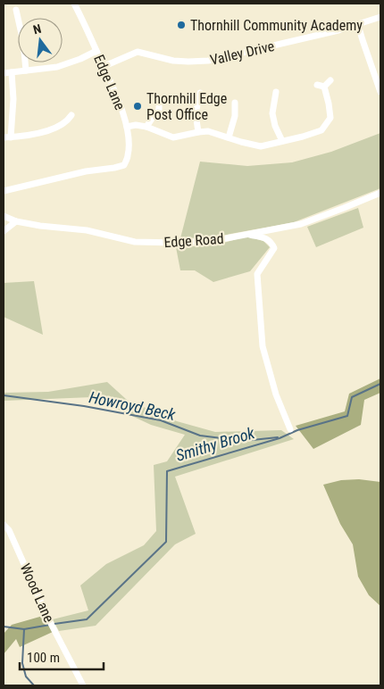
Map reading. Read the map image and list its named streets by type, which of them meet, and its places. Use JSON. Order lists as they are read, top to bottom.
{
  "streets": {
    "street": [
      "Valley Drive",
      "Edge Lane",
      "Edge Road",
      "Wood Lane"
    ]
  },
  "crossings": [
    ["Valley Drive", "Edge Lane"]
  ],
  "water": ["Howroyd Beck", "Smithy Brook"],
  "places": ["Thornhill Community Academy", "Thornhill Edge Post Office"],
  "scale_bar": "100 m",
  "north": "top"
}
